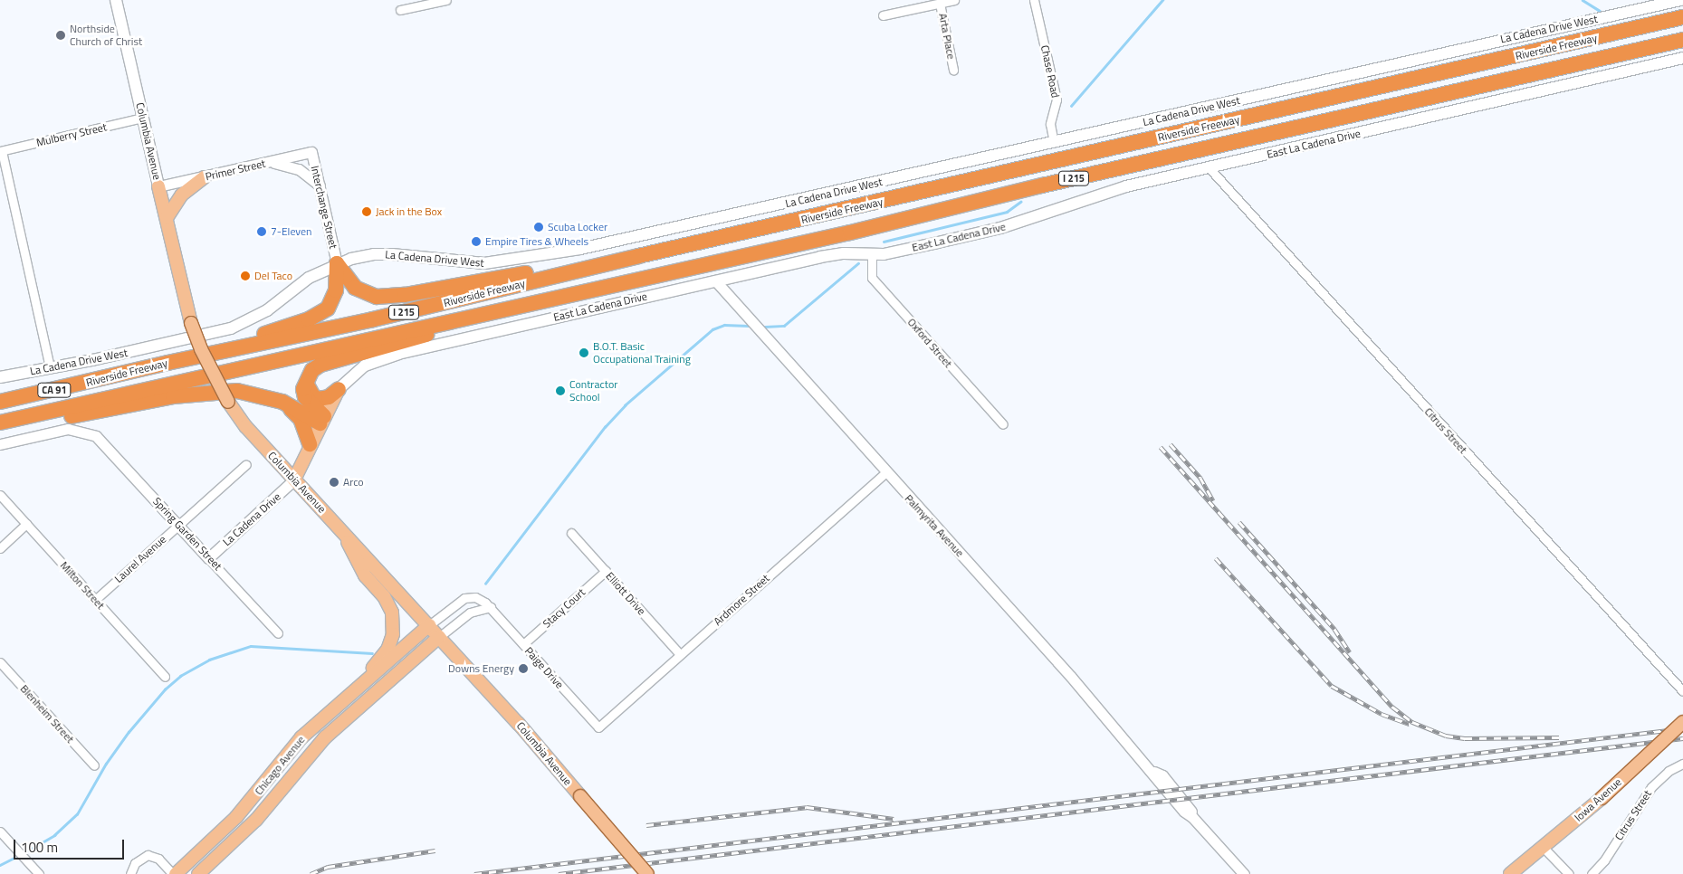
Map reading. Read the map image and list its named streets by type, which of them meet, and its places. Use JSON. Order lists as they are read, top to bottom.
{
  "streets": {
    "highway": ["Riverside Freeway", "I 215", "CA 91"],
    "main road": [
      "La Cadena Drive West",
      "Columbia Avenue",
      "East La Cadena Drive",
      "Chicago Avenue",
      "Iowa Avenue"
    ],
    "street": [
      "Arta Place",
      "Chase Road",
      "Mulberry Street",
      "Primer Street",
      "Interchange Street",
      "Oxford Street",
      "Citrus Street",
      "La Cadena Drive",
      "Palmyrita Avenue",
      "Spring Garden Street",
      "Laurel Avenue",
      "Milton Street",
      "Elliott Drive",
      "Ardmore Street",
      "Stacy Court",
      "Paige Drive",
      "Blenheim Street"
    ]
  },
  "crossings": [
    ["La Cadena Drive West", "Chase Road"],
    ["La Cadena Drive West", "Interchange Street"],
    ["Riverside Freeway", "I 215"],
    ["Mulberry Street", "Columbia Avenue"],
    ["Columbia Avenue", "East La Cadena Drive"],
    ["Columbia Avenue", "Primer Street"],
    ["Columbia Avenue", "La Cadena Drive"],
    ["Columbia Avenue", "Paige Drive"],
    ["Columbia Avenue", "Chicago Avenue"],
    ["East La Cadena Drive", "Oxford Street"],
    ["East La Cadena Drive", "Citrus Street"],
    ["East La Cadena Drive", "La Cadena Drive"],
    ["East La Cadena Drive", "Palmyrita Avenue"],
    ["Primer Street", "Interchange Street"],
    ["La Cadena Drive", "Spring Garden Street"],
    ["Palmyrita Avenue", "Ardmore Street"],
    ["Spring Garden Street", "Laurel Avenue"],
    ["Laurel Avenue", "Milton Street"],
    ["Elliott Drive", "Ardmore Street"],
    ["Elliott Drive", "Stacy Court"],
    ["Ardmore Street", "Paige Drive"],
    ["Stacy Court", "Paige Drive"],
    ["Paige Drive", "Chicago Avenue"]
  ],
  "places": [
    "Northside Church of Christ",
    "Jack in the Box",
    "Scuba Locker",
    "7-Eleven",
    "Empire Tires & Wheels",
    "Del Taco",
    "B.O.T. Basic Occupational Training",
    "Contractor School",
    "Arco",
    "Downs Energy"
  ],
  "scale_bar": "100 m"
}
